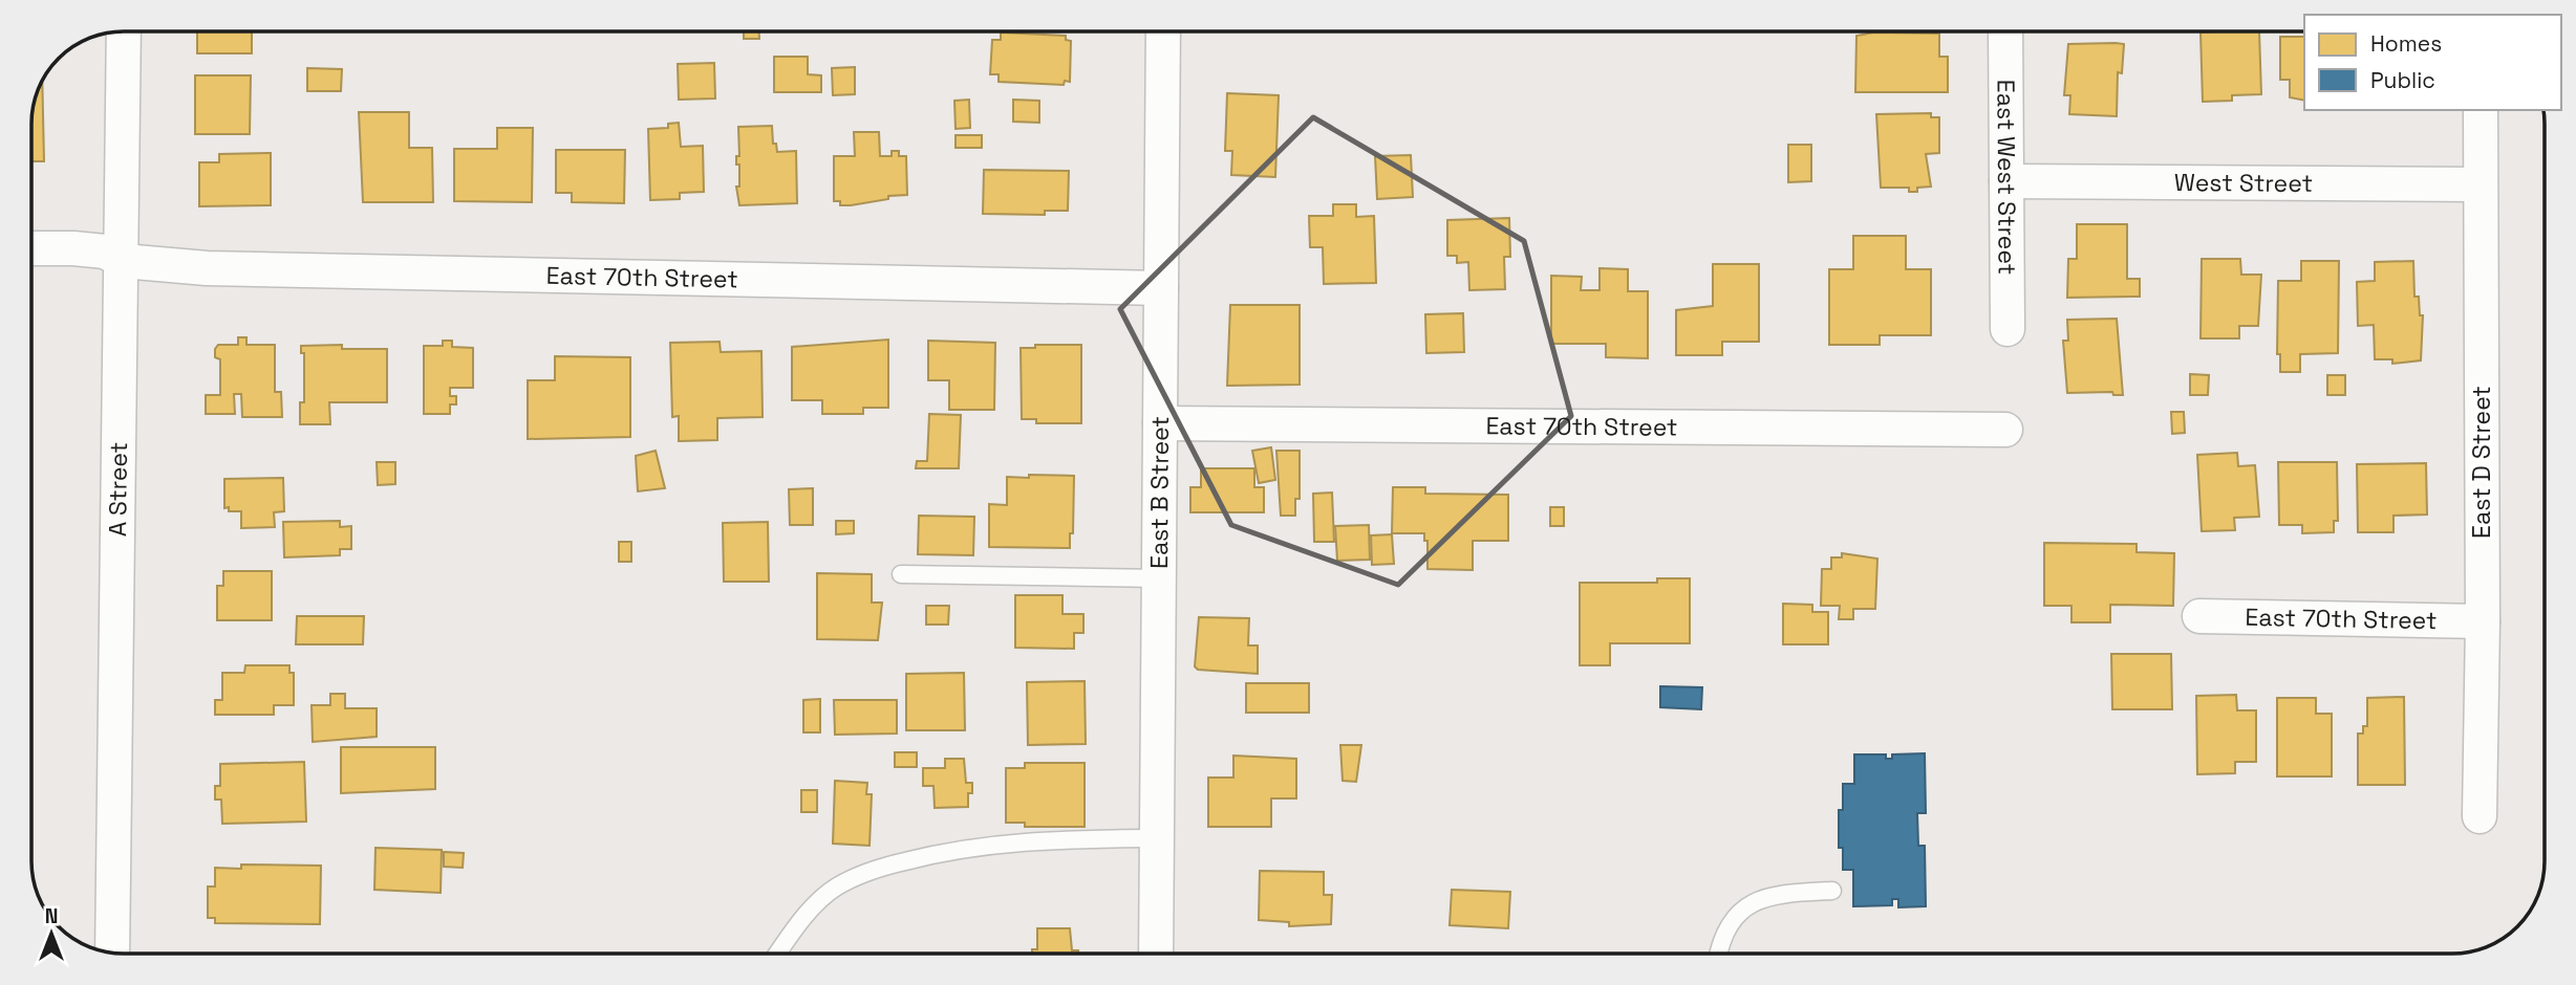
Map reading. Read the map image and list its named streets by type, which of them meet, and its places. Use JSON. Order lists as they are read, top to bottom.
{
  "streets": {
    "street": [
      "East West Street",
      "West Street",
      "East 70th Street",
      "East D Street",
      "A Street",
      "East B Street"
    ]
  },
  "crossings": [
    ["East West Street", "West Street"],
    ["West Street", "East D Street"],
    ["East 70th Street", "East D Street"],
    ["East 70th Street", "A Street"],
    ["East 70th Street", "East B Street"]
  ],
  "legend": ["Homes", "Public"],
  "north": "top"
}
